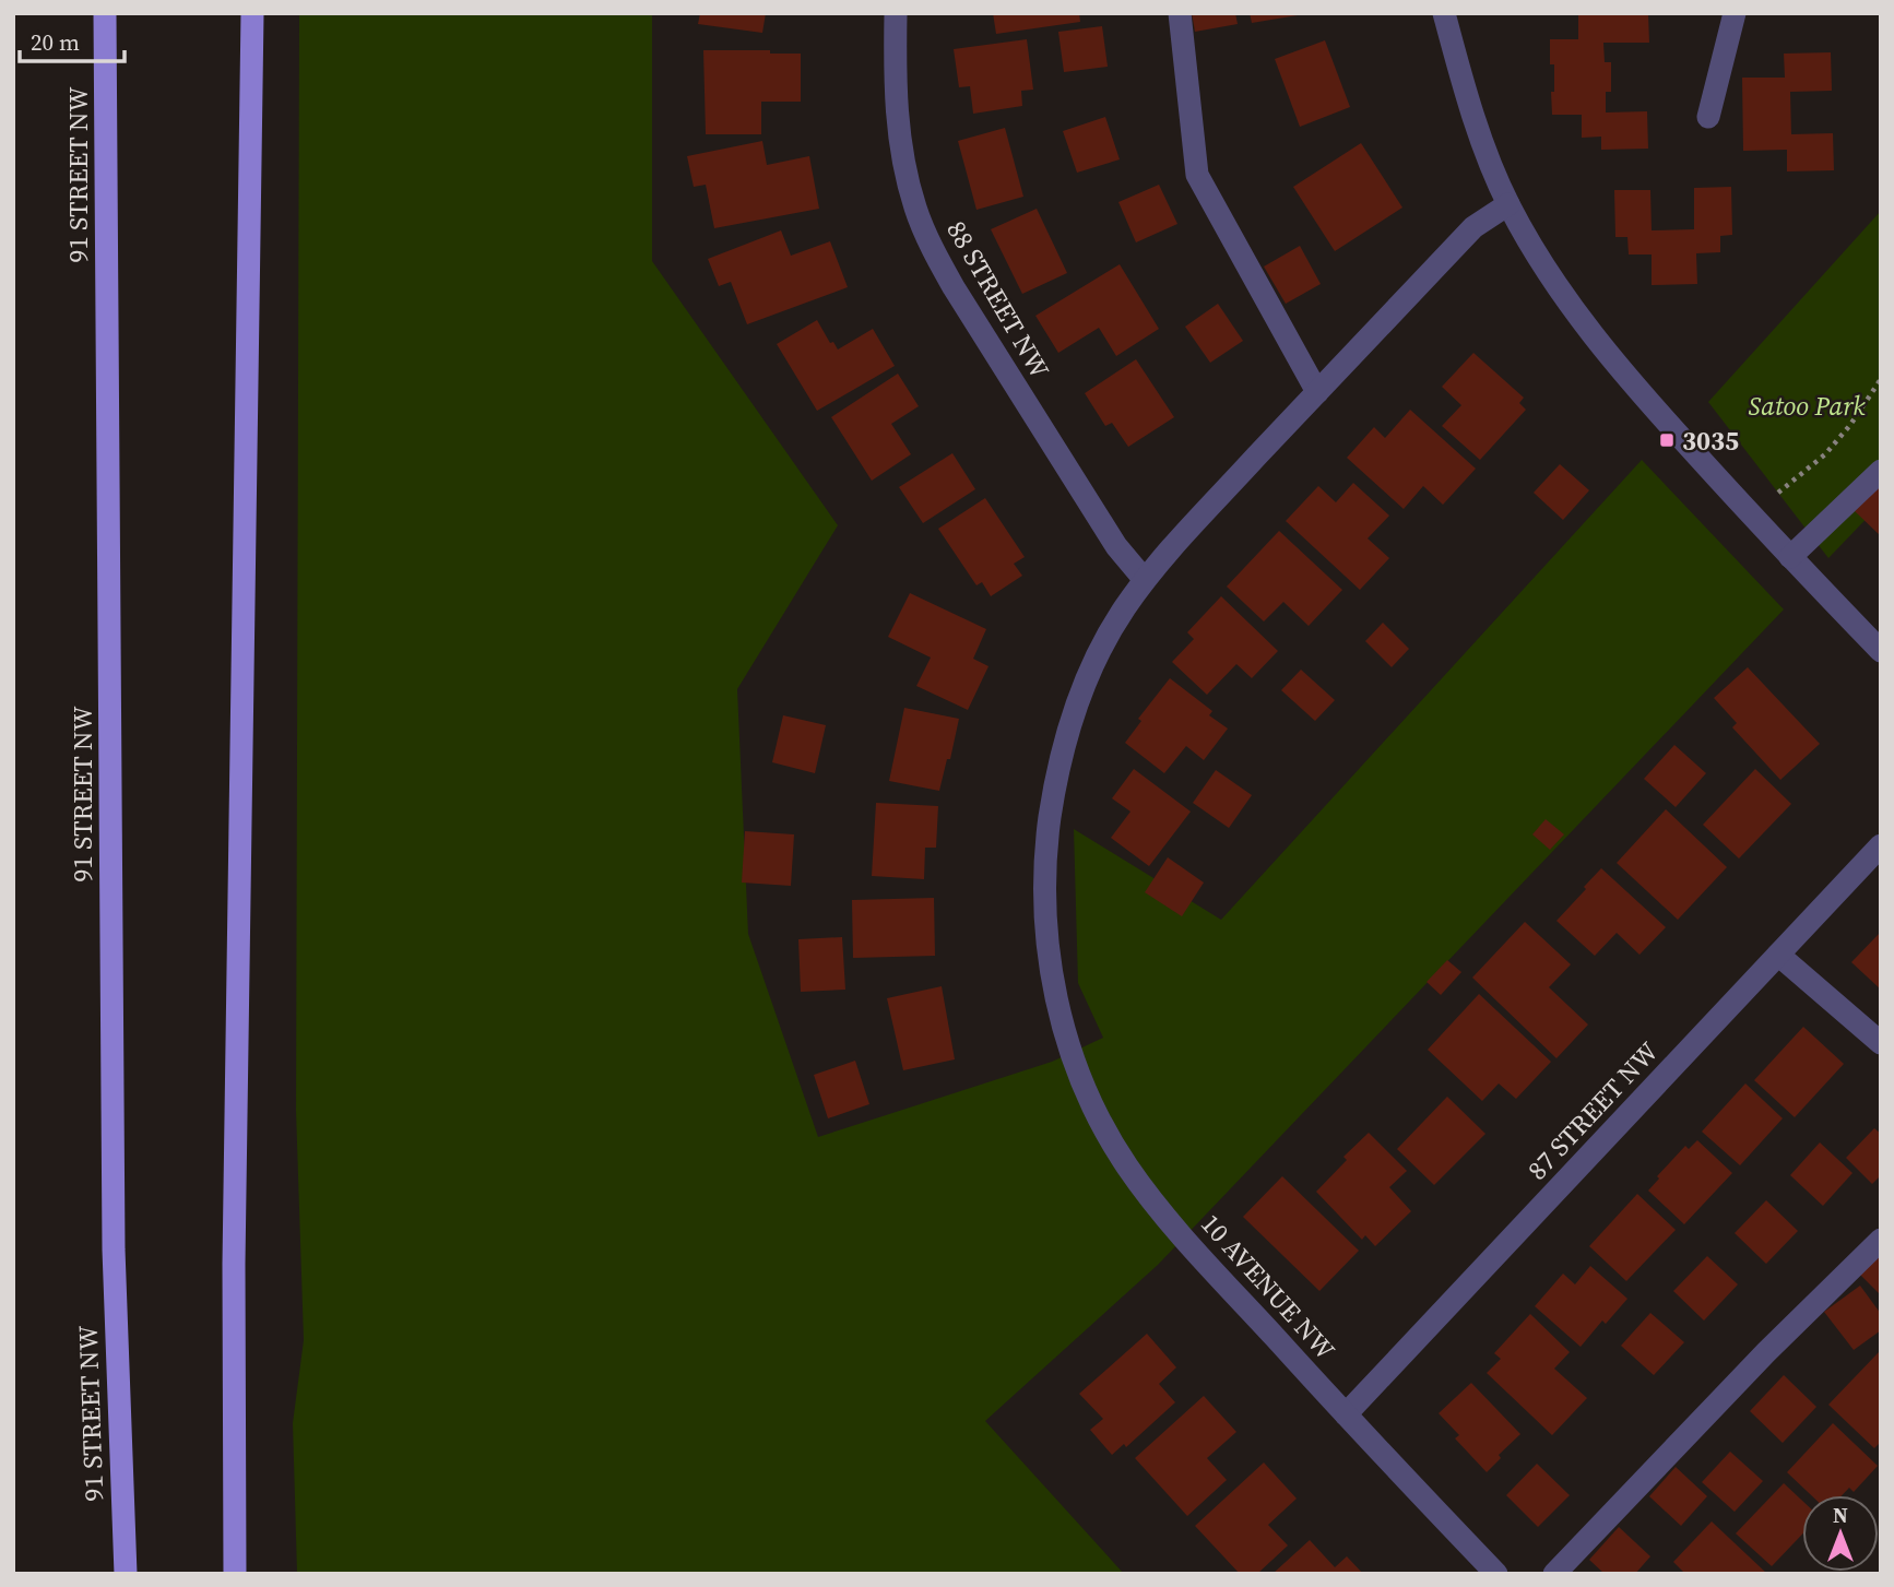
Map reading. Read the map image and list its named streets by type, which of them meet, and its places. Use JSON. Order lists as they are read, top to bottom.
{
  "streets": {
    "main road": ["91 STREET NW"],
    "street": ["88 STREET NW", "87 STREET NW", "10 AVENUE NW"]
  },
  "crossings": [
    ["88 STREET NW", "10 AVENUE NW"],
    ["87 STREET NW", "10 AVENUE NW"]
  ],
  "parks": ["Satoo Park"],
  "places": {
    "transit": ["3035"]
  },
  "scale_bar": "20 m",
  "north": "top"
}
